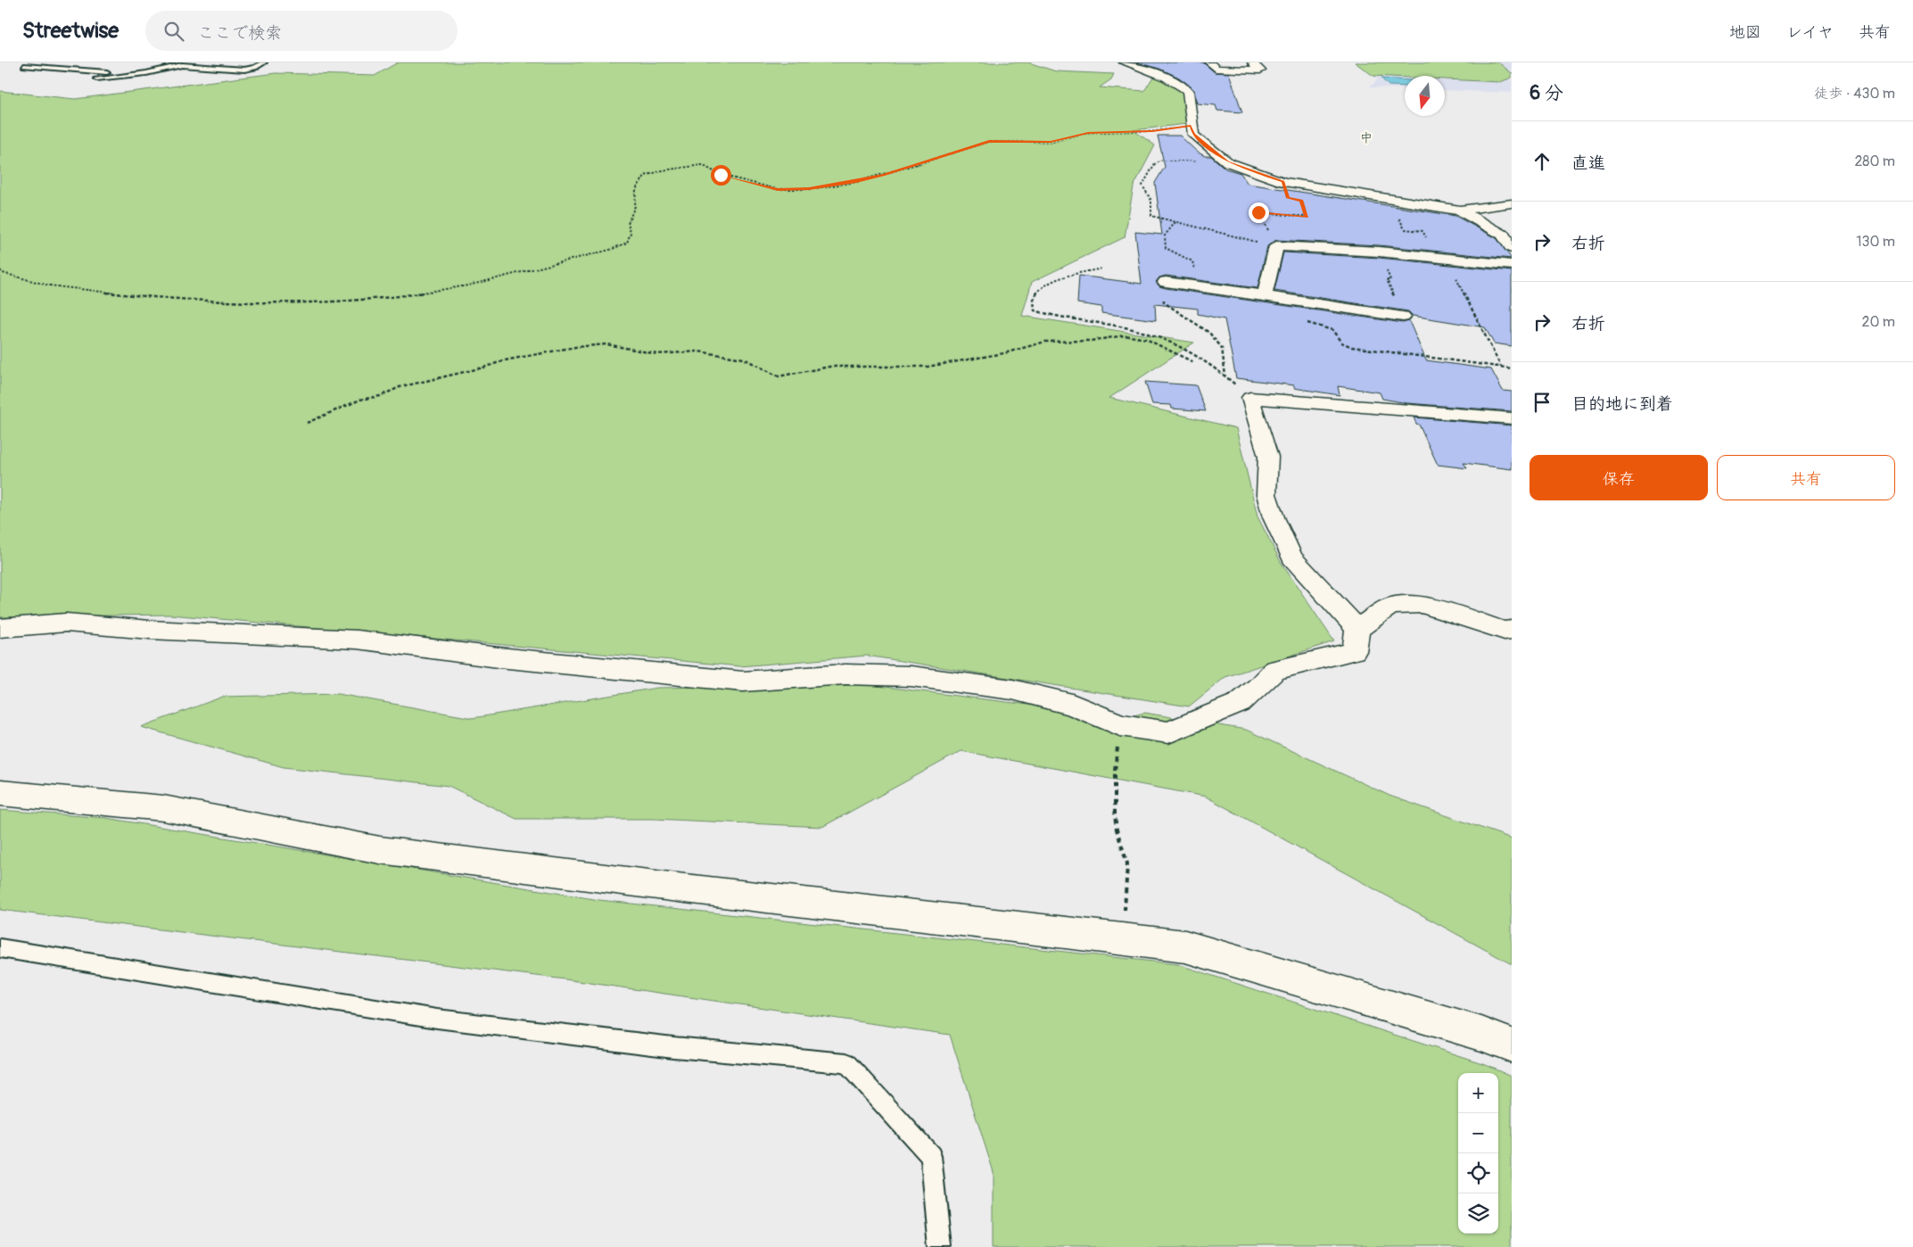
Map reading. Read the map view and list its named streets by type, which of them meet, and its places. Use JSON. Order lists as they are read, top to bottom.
{
  "districts": ["中"],
  "north": "bottom",
  "page": {
    "header": "Streetwise",
    "search": "ここで検索",
    "nav": ["地図", "レイヤ", "共有"],
    "heading": ["6 分", "徒歩 · 430 m"],
    "list": [
      ["直進", "280 m"],
      ["右折", "130 m"],
      ["右折", "20 m"],
      "目的地に到着"
    ],
    "buttons": ["保存", "共有"],
    "map_buttons": ["+", "−"]
  }
}
